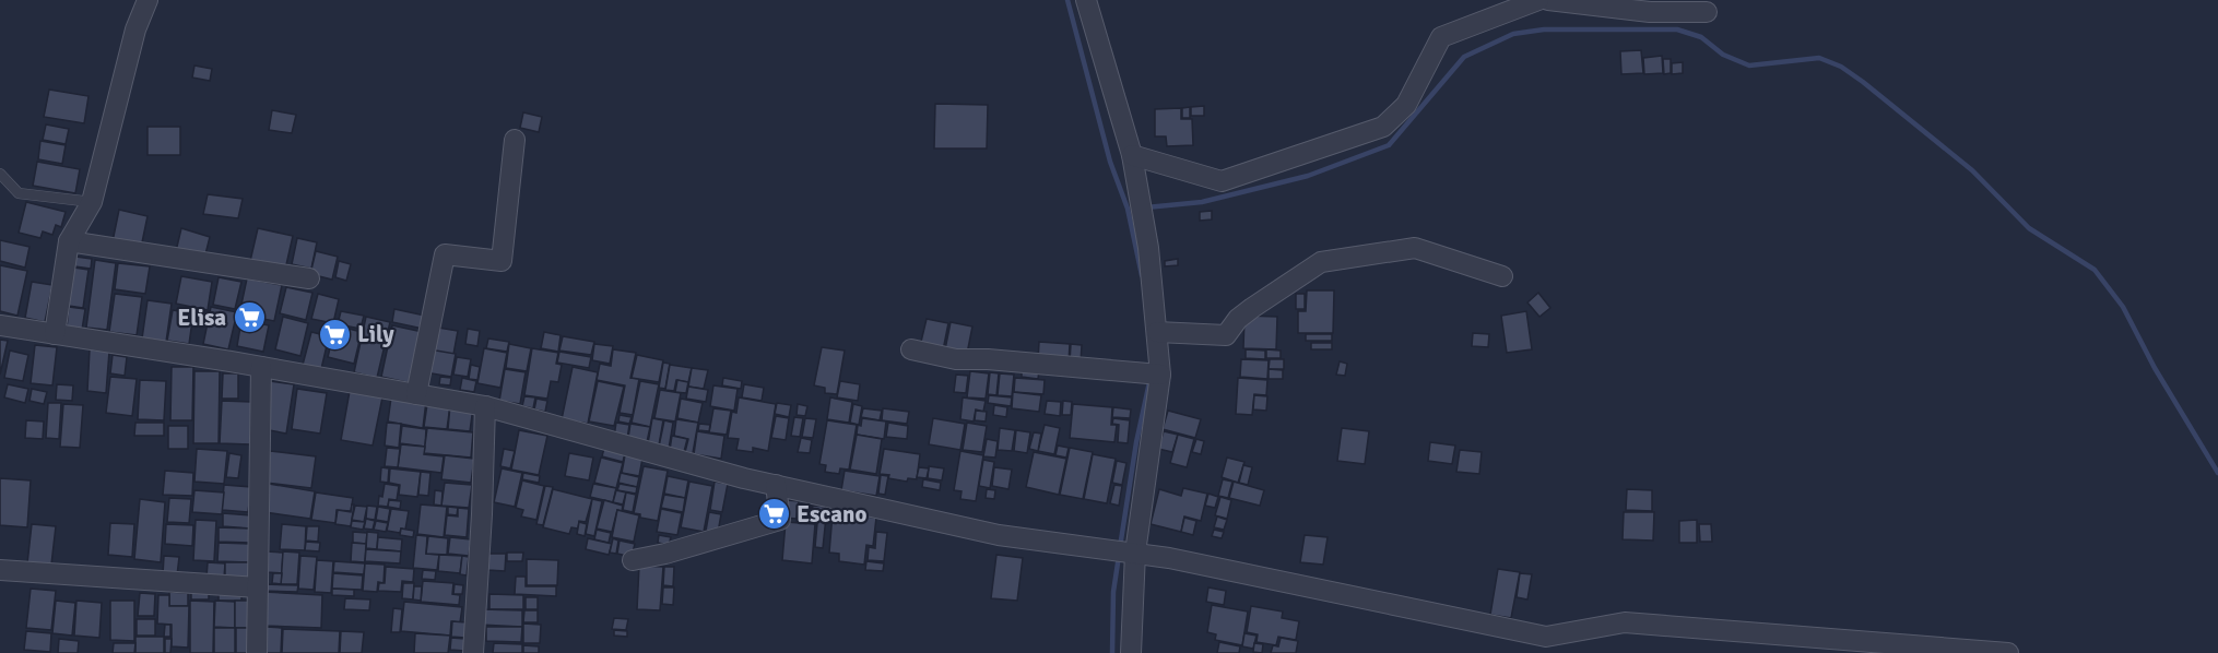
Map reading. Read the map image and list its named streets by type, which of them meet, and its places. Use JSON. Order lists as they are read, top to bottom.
{
  "places": {
    "supermarket": ["Elisa", "Lily", "Escano"]
  }
}
